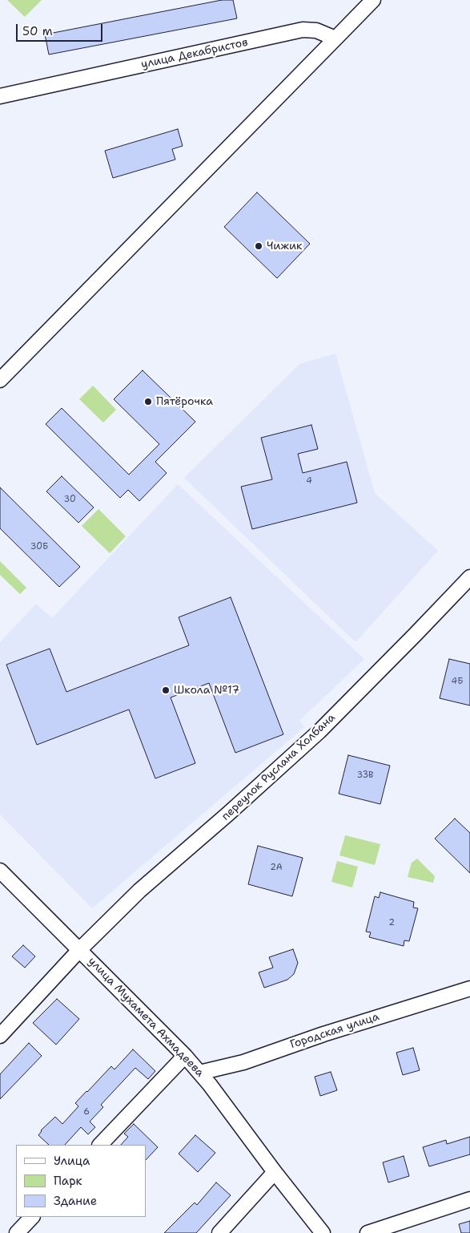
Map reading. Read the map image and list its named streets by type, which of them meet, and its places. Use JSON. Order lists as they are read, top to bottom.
{
  "streets": {
    "street": [
      "улица Декабристов",
      "переулок Руслана Холбана",
      "улица Мухамета Ахмадеева",
      "Городская улица"
    ]
  },
  "crossings": [
    ["переулок Руслана Холбана", "улица Мухамета Ахмадеева"],
    ["улица Мухамета Ахмадеева", "Городская улица"]
  ],
  "places": ["Чижик", "Пятёрочка", "Школа №17"],
  "house_numbers": [
    "4",
    "30",
    "30Б",
    "4Б",
    "33В",
    "2А",
    "2",
    "6"
  ],
  "legend": ["Улица", "Парк", "Здание"],
  "scale_bar": "50 m"
}
